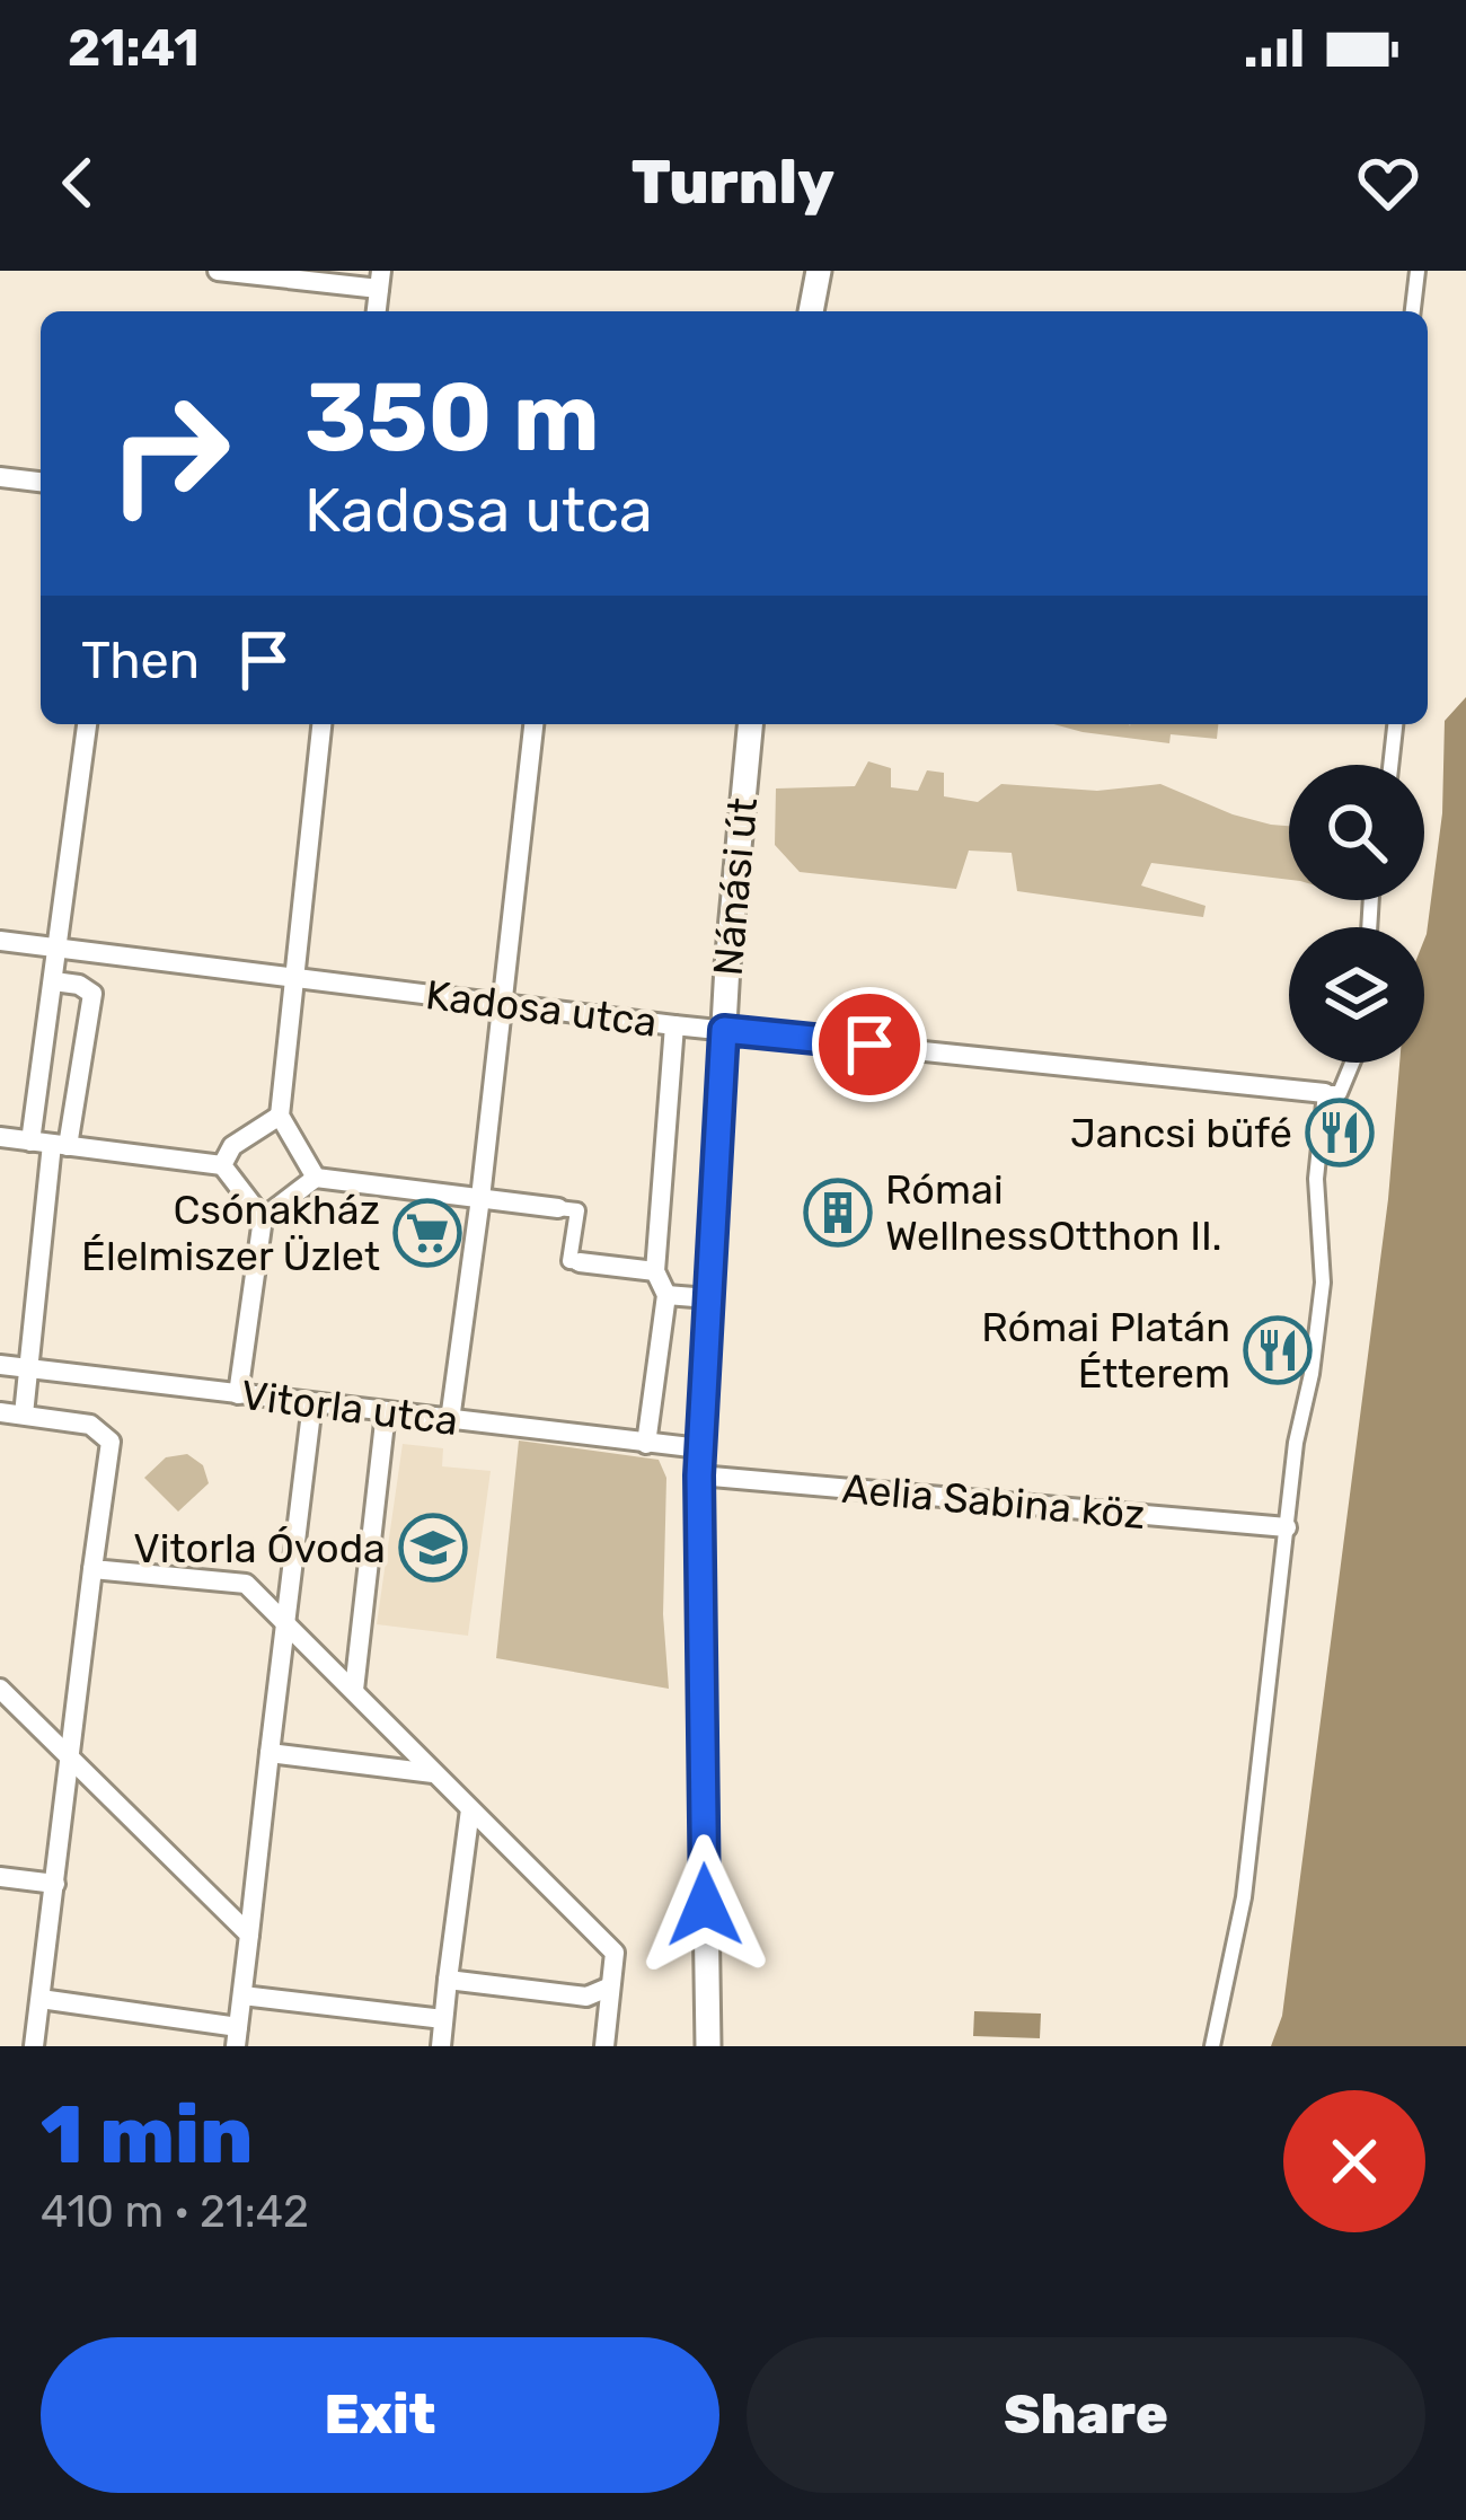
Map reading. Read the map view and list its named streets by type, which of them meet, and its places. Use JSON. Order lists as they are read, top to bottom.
{
  "streets": {
    "street": [
      "Nánási út",
      "Kadosa utca",
      "Vitorla utca",
      "Aelia Sabina köz"
    ]
  },
  "crossings": [
    ["Nánási út", "Kadosa utca"],
    ["Nánási út", "Vitorla utca"],
    ["Nánási út", "Aelia Sabina köz"]
  ],
  "places": {
    "restaurant": ["Jancsi büfé", "Római Platán Étterem"],
    "building": ["Római WellnessOtthon II."],
    "supermarket": ["Csónakház Élelmiszer Üzlet"],
    "school or university": ["Vitorla Óvoda"]
  },
  "page": {
    "status": "21:41",
    "header": "Turnly",
    "turn": ["350 m", "Kadosa utca"],
    "then": "Then",
    "heading": ["1 min", "410 m · 21:42"],
    "buttons": ["Exit", "Share"]
  }
}
